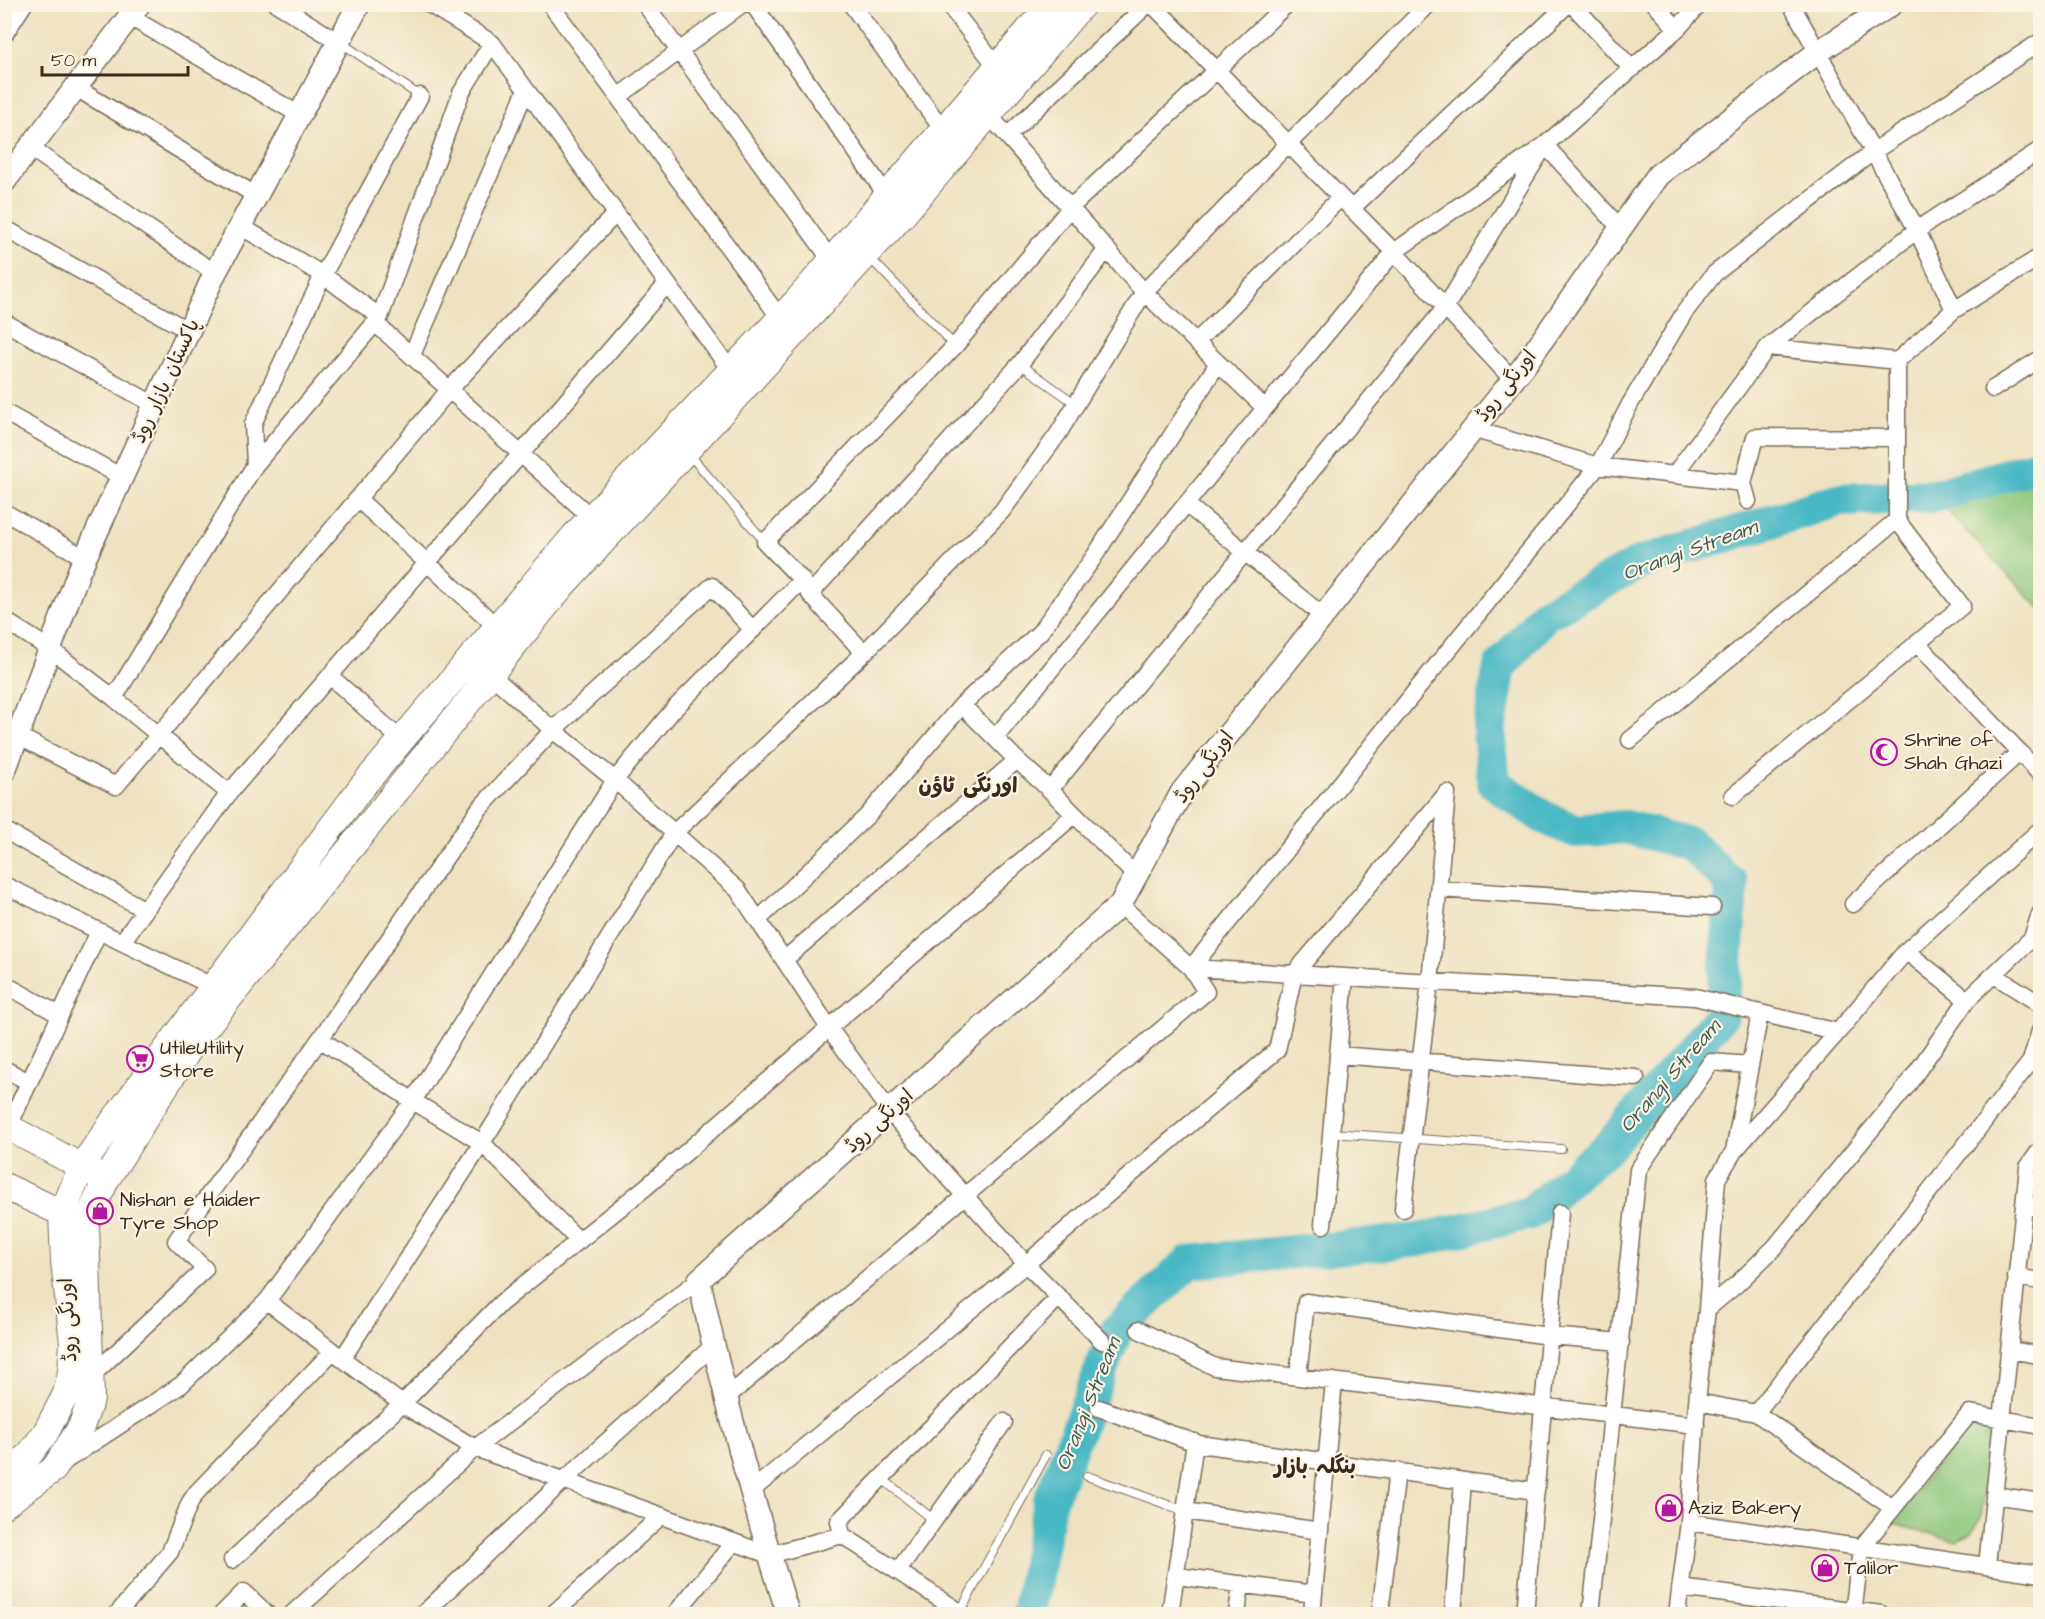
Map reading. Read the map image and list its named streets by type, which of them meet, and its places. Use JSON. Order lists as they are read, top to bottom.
{
  "streets": {
    "main road": ["اورنگی روڈ"],
    "street": ["پاکستان بازار روڈ"]
  },
  "districts": ["اورنگی ٹاؤن", "بنگلہ بازار"],
  "water": ["Orangi Stream"],
  "places": {
    "mosque": ["Shrine of Shah Ghazi"],
    "supermarket": ["UtileUtility Store"],
    "shop": ["Nishan e Haider Tyre Shop", "Aziz Bakery", "Talilor"]
  },
  "scale_bar": "50 m"
}
